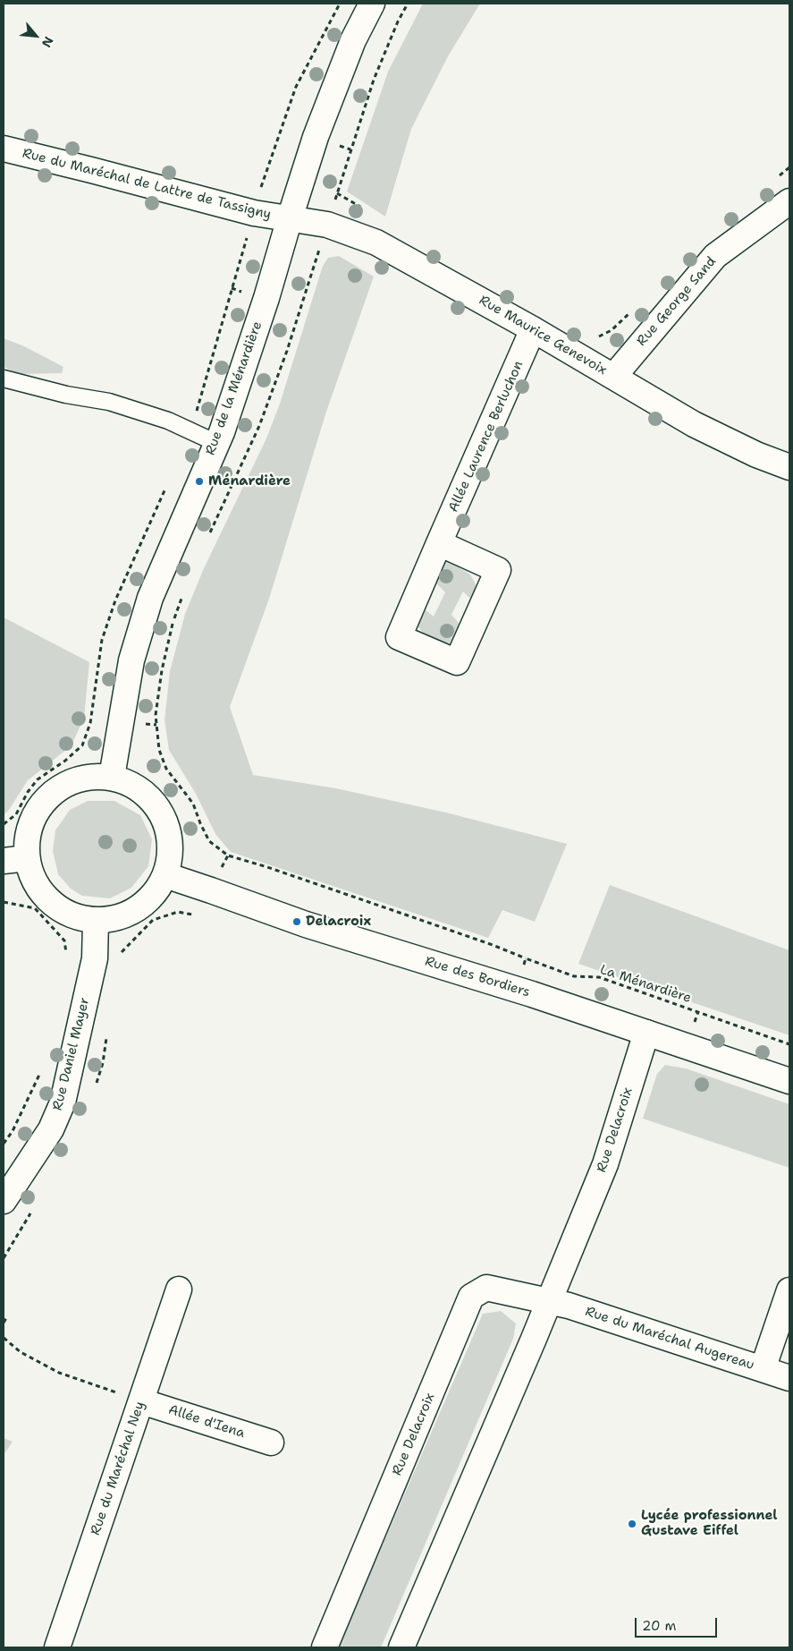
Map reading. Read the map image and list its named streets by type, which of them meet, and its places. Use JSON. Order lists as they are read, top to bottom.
{
  "streets": {
    "street": [
      "Rue du Maréchal de Lattre de Tassigny",
      "Rue George Sand",
      "Rue Maurice Genevoix",
      "Rue de la Ménardière",
      "Allée Laurence Berluchon",
      "Rue des Bordiers",
      "Rue Daniel Mayer",
      "Rue Delacroix",
      "Rue du Maréchal Augereau",
      "Allée d'Iena",
      "Rue du Maréchal Ney"
    ],
    "path": ["La Ménardière"]
  },
  "crossings": [
    ["Rue du Maréchal de Lattre de Tassigny", "Rue Maurice Genevoix"],
    ["Rue du Maréchal de Lattre de Tassigny", "Rue de la Ménardière"],
    ["Rue George Sand", "Rue Maurice Genevoix"],
    ["Rue Maurice Genevoix", "Rue de la Ménardière"],
    ["Rue Maurice Genevoix", "Allée Laurence Berluchon"],
    ["Rue de la Ménardière", "Rue des Bordiers"],
    ["Rue de la Ménardière", "Rue Daniel Mayer"],
    ["Rue des Bordiers", "Rue Daniel Mayer"],
    ["Rue des Bordiers", "Rue Delacroix"],
    ["Rue Delacroix", "Rue du Maréchal Augereau"],
    ["Allée d'Iena", "Rue du Maréchal Ney"]
  ],
  "places": ["Ménardière", "Delacroix", "Lycée professionnel Gustave Eiffel"],
  "scale_bar": "20 m",
  "north": "bottom right"
}
